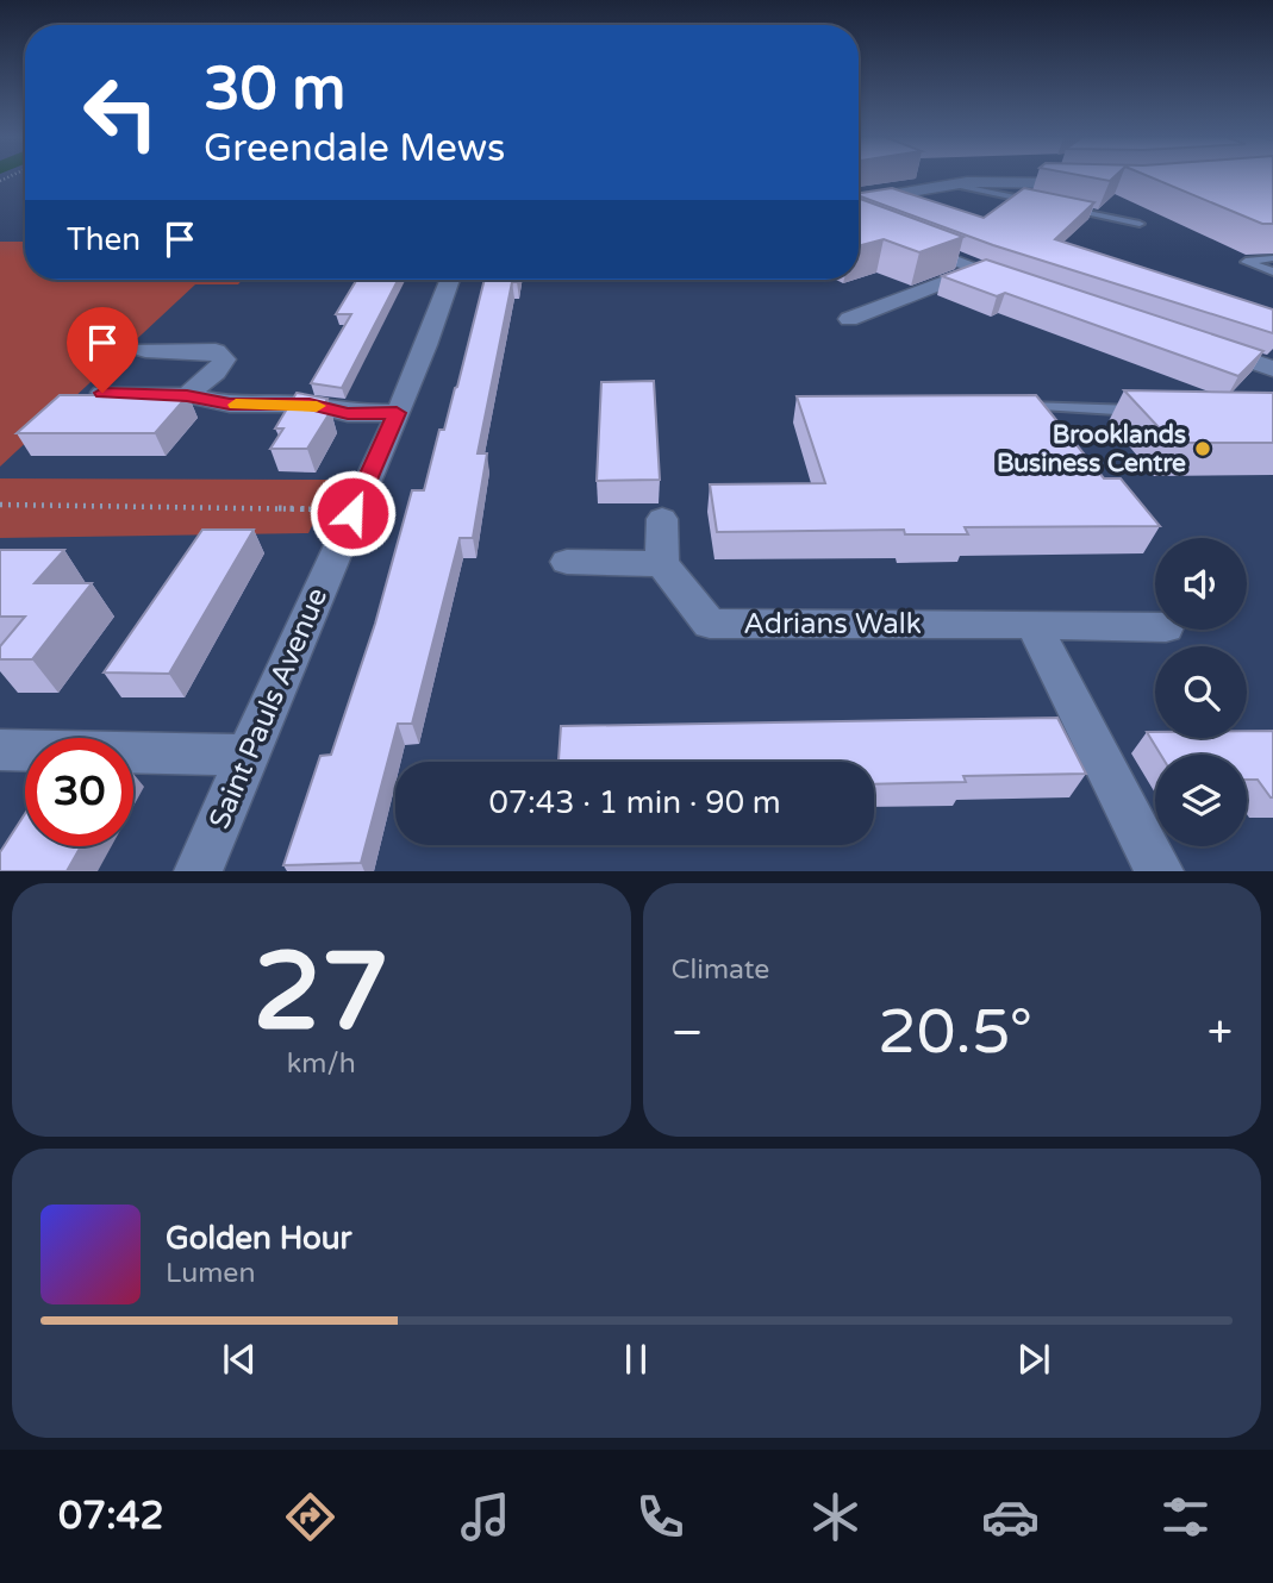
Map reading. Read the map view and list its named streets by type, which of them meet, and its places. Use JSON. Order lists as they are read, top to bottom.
{
  "streets": {
    "street": ["Adrians Walk", "Saint Pauls Avenue"]
  },
  "places": ["Brooklands Business Centre"],
  "page": {
    "turn": ["30 m", "Greendale Mews"],
    "then": "Then",
    "limit": "30",
    "trip": "07:43 · 1 min · 90 m",
    "tile": [
      ["27", "km/h"],
      "Climate"
    ],
    "heat": ["−", "20.5°", "+"],
    "song": ["Golden Hour", "Lumen"],
    "tabs": "07:42"
  }
}
